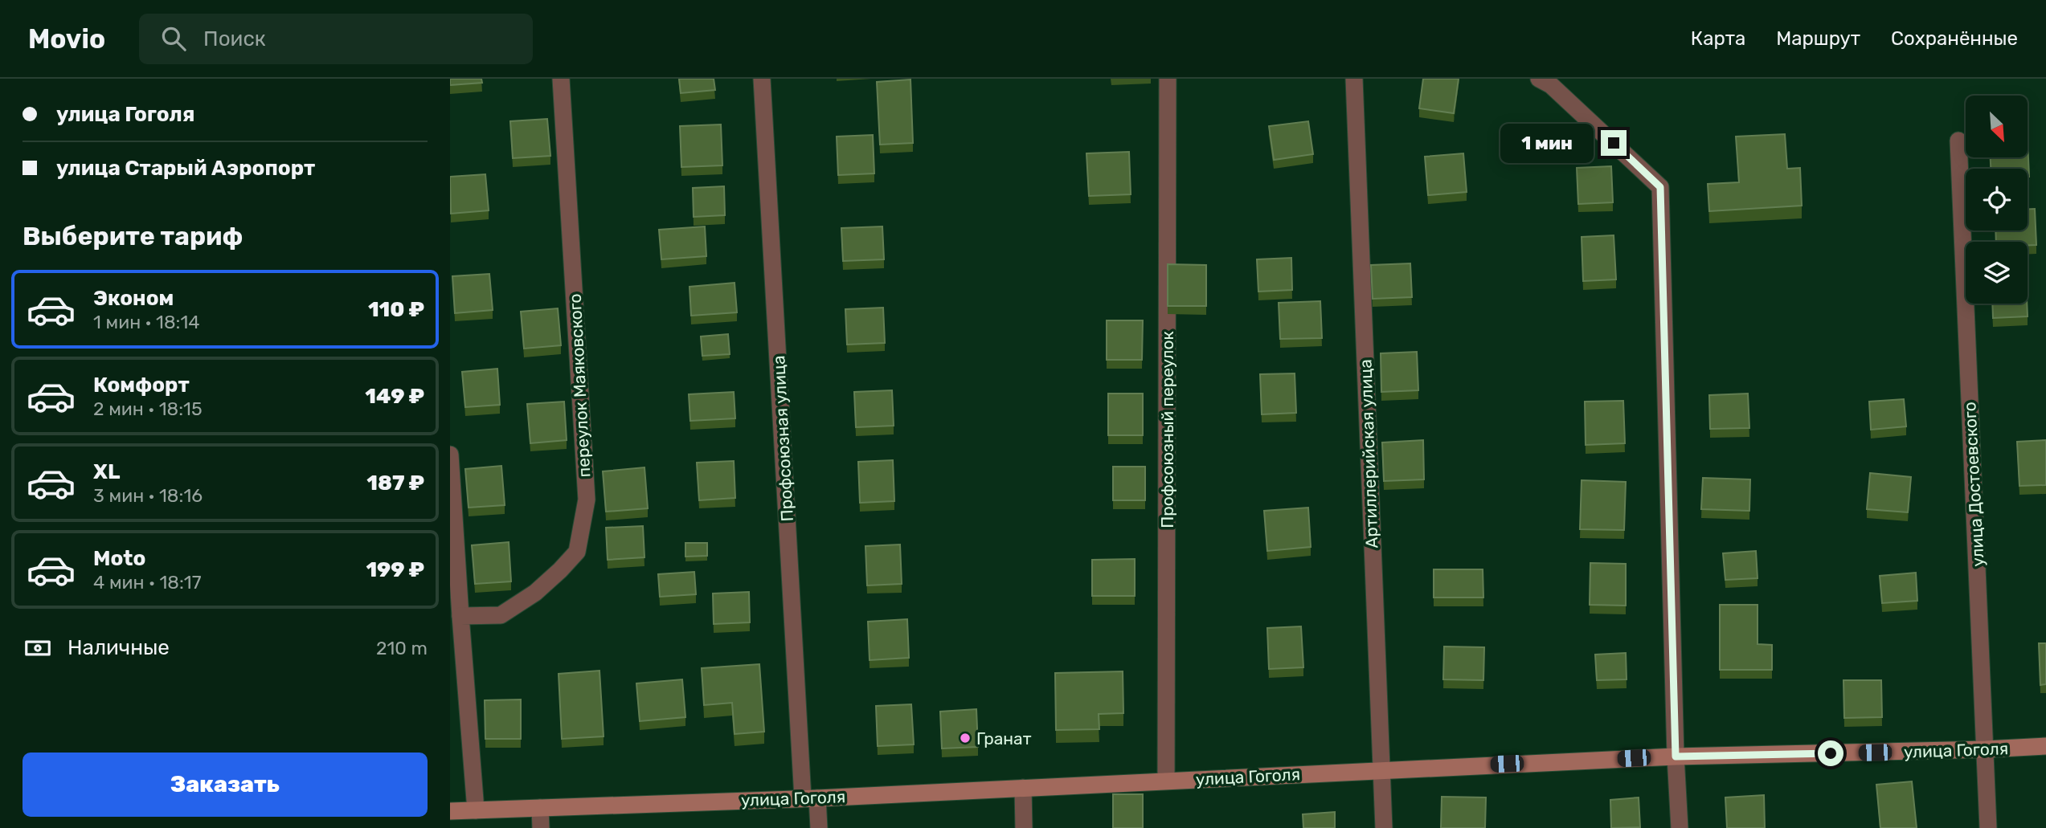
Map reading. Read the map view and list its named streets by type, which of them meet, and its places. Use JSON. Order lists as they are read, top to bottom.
{
  "streets": {
    "main road": ["улица Гоголя"],
    "street": [
      "переулок Маяковского",
      "Профсоюзный переулок",
      "Профсоюзная улица",
      "Артиллерийская улица",
      "улица Достоевского"
    ]
  },
  "crossings": [
    ["Профсоюзный переулок", "улица Гоголя"],
    ["Профсоюзная улица", "улица Гоголя"],
    ["Артиллерийская улица", "улица Гоголя"],
    ["улица Достоевского", "улица Гоголя"]
  ],
  "places": ["Гранат"],
  "north": "bottom right",
  "page": {
    "header": "Movio",
    "search": "Поиск",
    "nav": ["Карта", "Маршрут", "Сохранённые"],
    "banner": ["улица Гоголя", "улица Старый Аэропорт"],
    "bubble": "1 мин",
    "heading": "Выберите тариф",
    "list": [
      {
        "name": "Эконом",
        "note": "1 мин · 18:14",
        "value": "110 ₽"
      },
      {
        "name": "Комфорт",
        "note": "2 мин · 18:15",
        "value": "149 ₽"
      },
      {
        "name": "XL",
        "note": "3 мин · 18:16",
        "value": "187 ₽"
      },
      {
        "name": "Moto",
        "note": "4 мин · 18:17",
        "value": "199 ₽"
      }
    ],
    "pay": ["Наличные", "210 m"],
    "buttons": "Заказать"
  }
}
